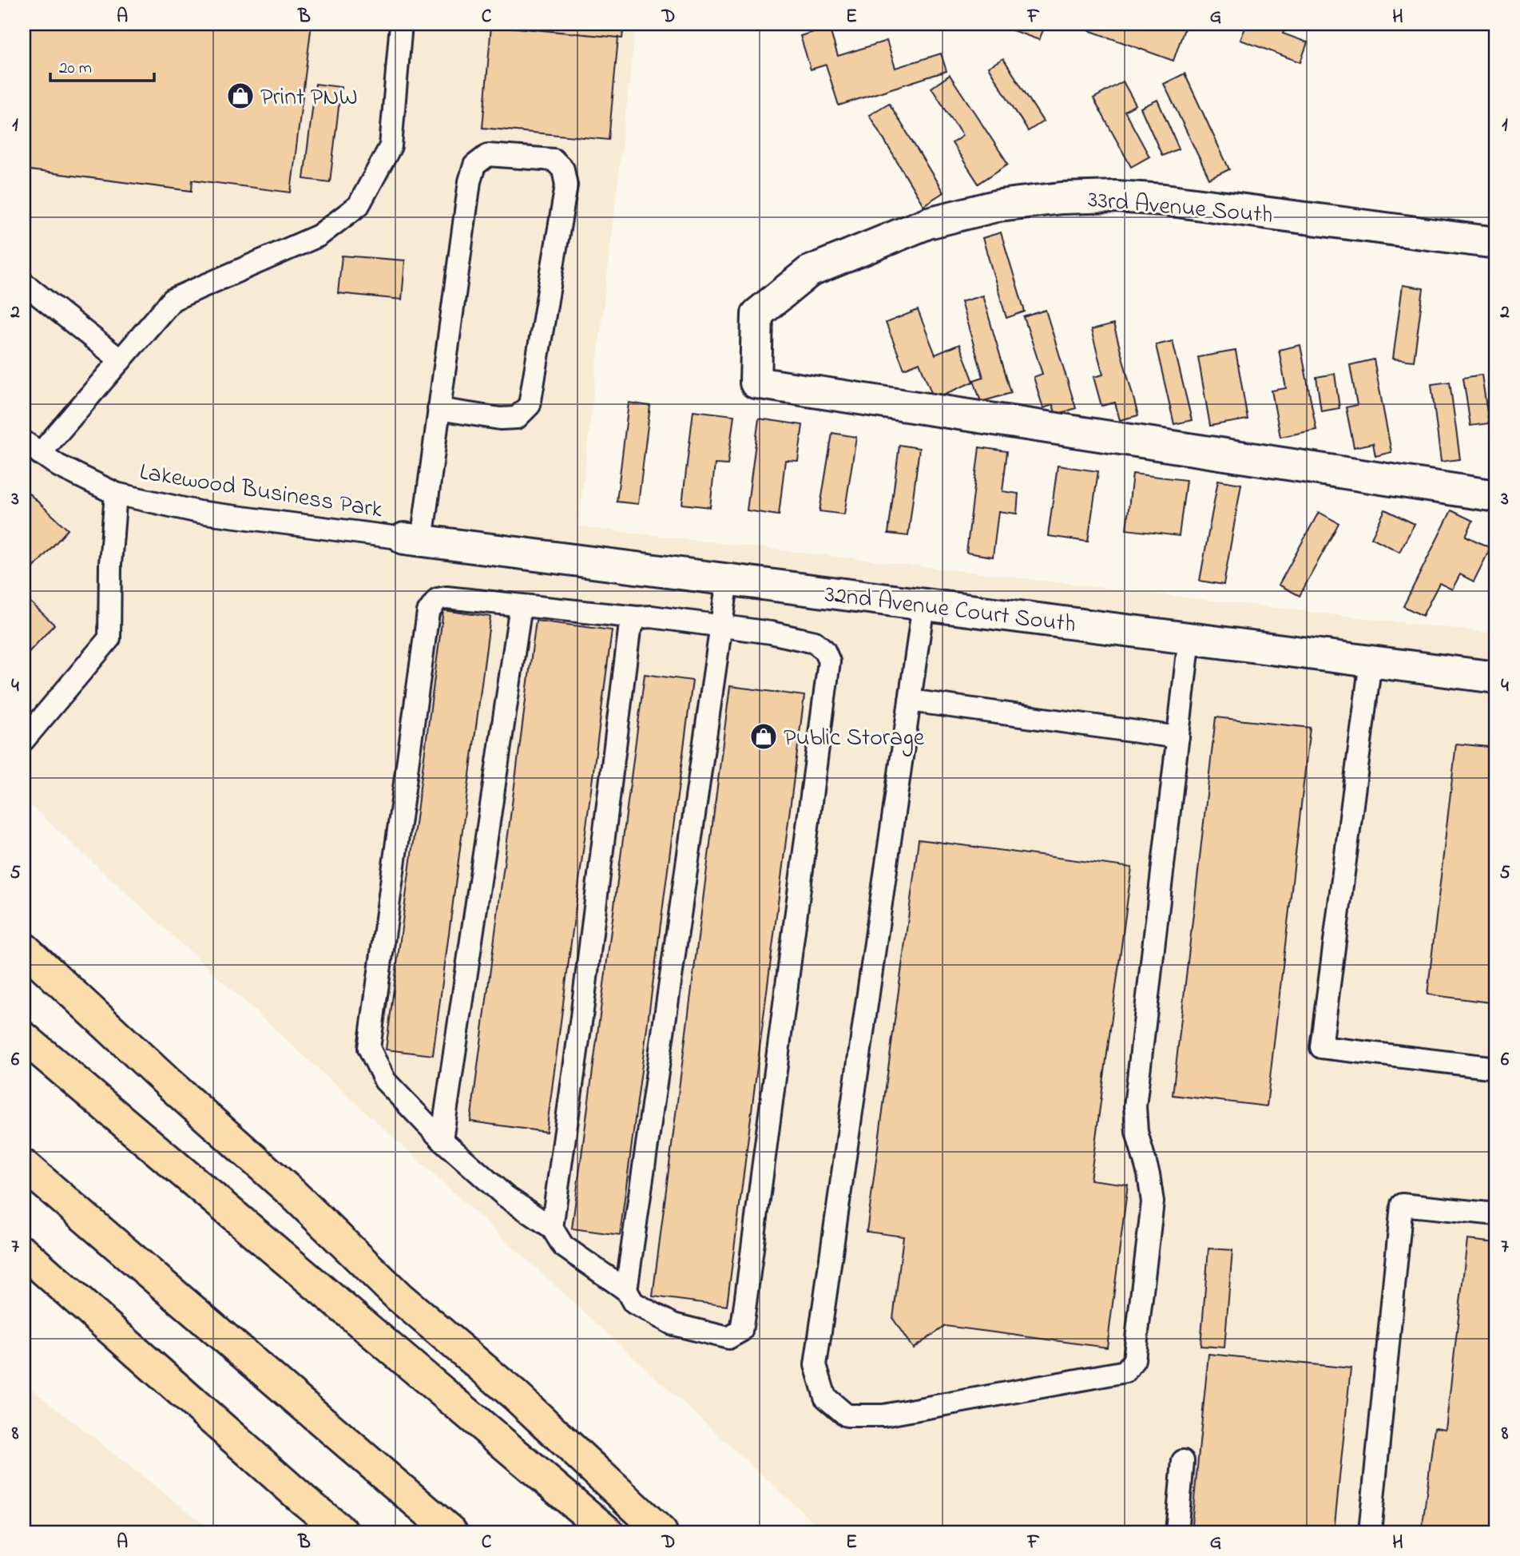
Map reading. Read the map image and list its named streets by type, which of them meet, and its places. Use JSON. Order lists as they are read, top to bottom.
{
  "streets": {
    "street": ["33rd Avenue South", "32nd Avenue Court South"],
    "lane": ["Lakewood Business Park"]
  },
  "crossings": [
    ["Lakewood Business Park", "32nd Avenue Court South"]
  ],
  "places": {
    "shop": ["Print PNW", "Public Storage"]
  },
  "scale_bar": "20 m",
  "grid": {
    "columns": [
      "A",
      "B",
      "C",
      "D",
      "E",
      "F",
      "G",
      "H"
    ],
    "rows": [
      "1",
      "2",
      "3",
      "4",
      "5",
      "6",
      "7",
      "8"
    ]
  }
}
